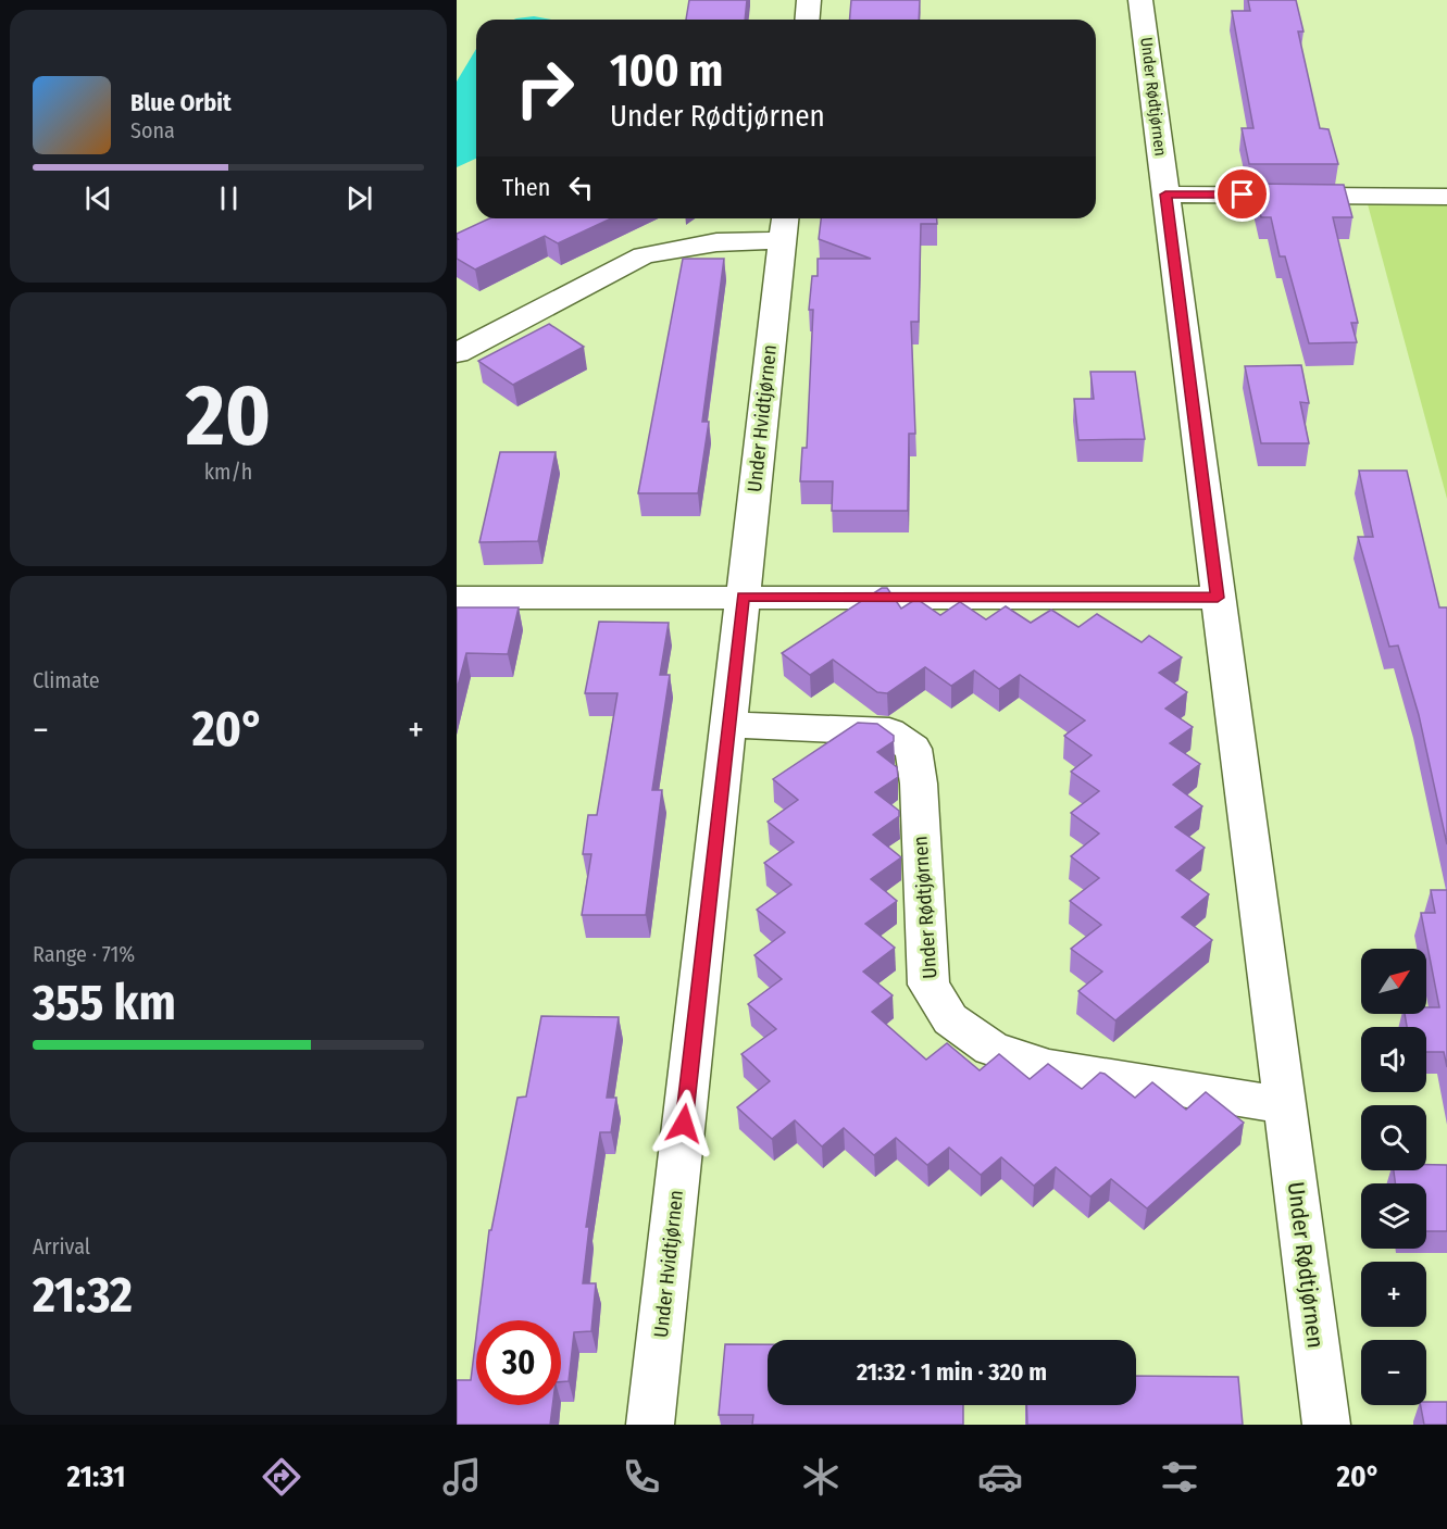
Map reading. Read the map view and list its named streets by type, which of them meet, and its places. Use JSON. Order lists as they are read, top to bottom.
{
  "streets": {
    "street": ["Under Rødtjørnen", "Under Hvidtjørnen"]
  },
  "crossings": [
    ["Under Rødtjørnen", "Under Hvidtjørnen"]
  ],
  "north": "top right",
  "page": {
    "turn": ["100 m", "Under Rødtjørnen"],
    "song": ["Blue Orbit", "Sona"],
    "then": "Then",
    "tile": [
      ["20", "km/h"],
      "Climate",
      ["Range · 71%", "355 km"],
      ["Arrival", "21:32"]
    ],
    "heat": ["−", "20°", "+"],
    "map_buttons": ["+", "−"],
    "limit": "30",
    "trip": "21:32 · 1 min · 320 m",
    "tabs": ["21:31", "20°"]
  }
}
